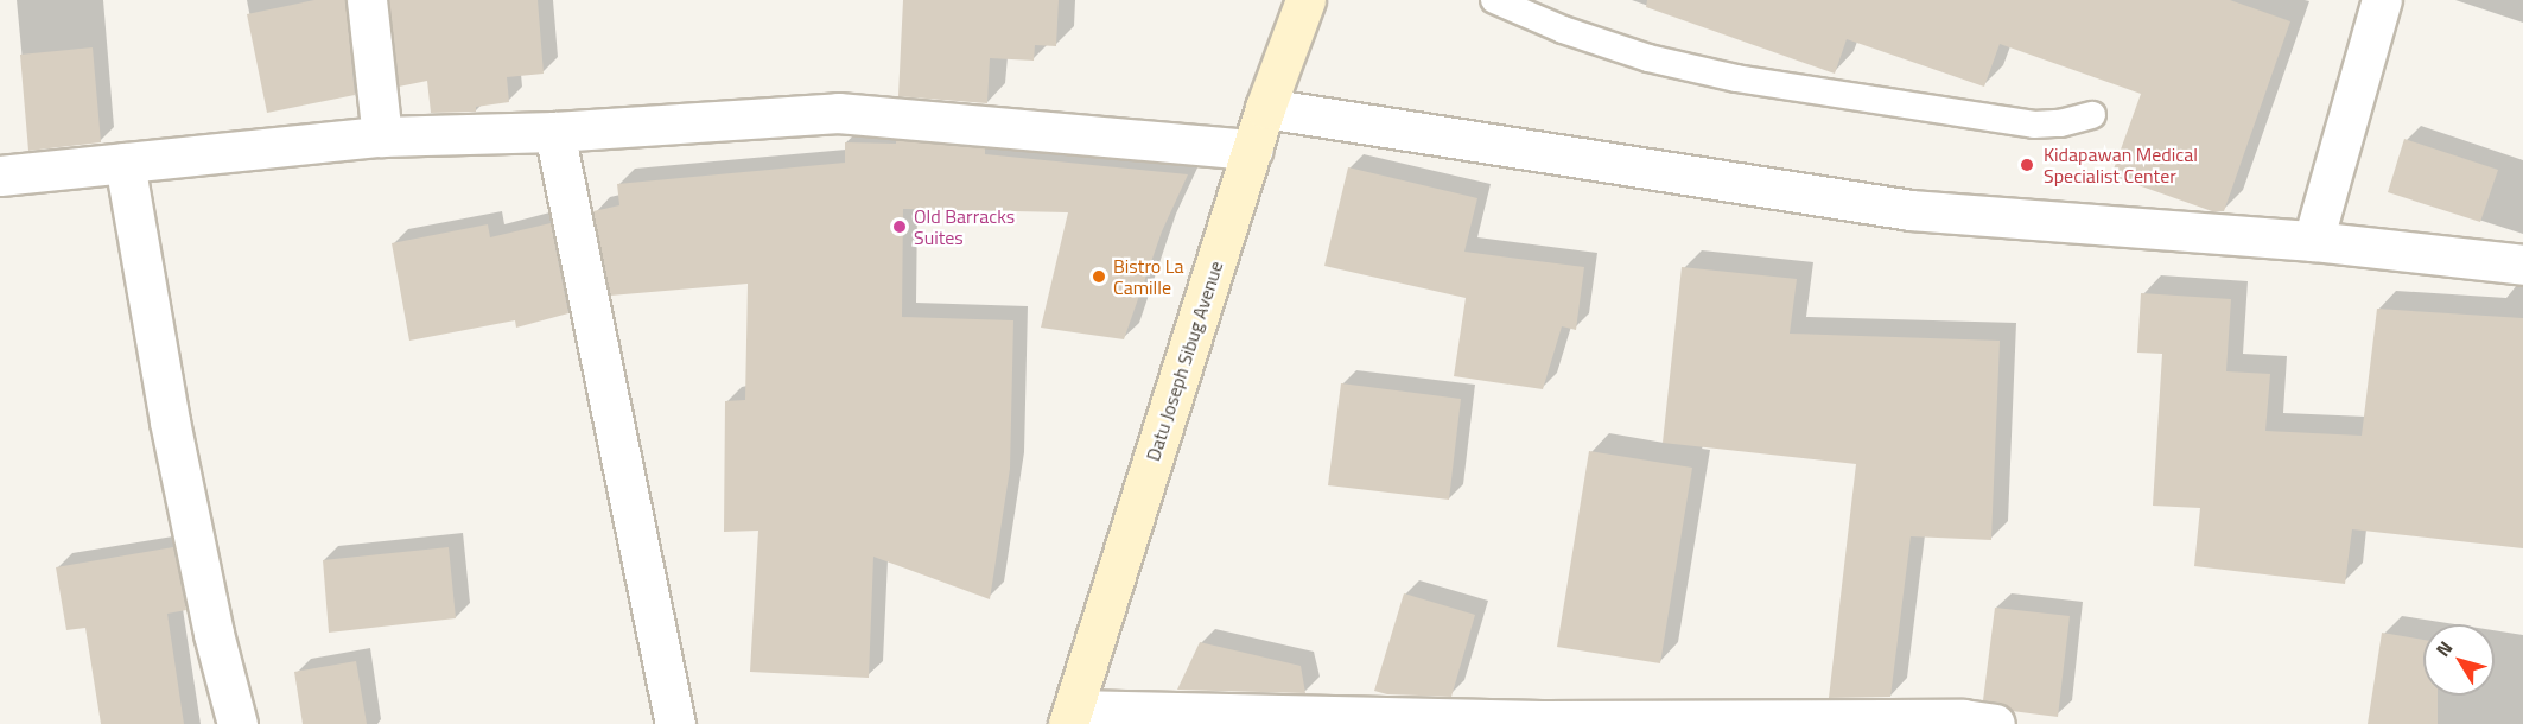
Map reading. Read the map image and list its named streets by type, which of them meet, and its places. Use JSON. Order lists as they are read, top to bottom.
{
  "streets": {
    "main road": ["Datu Joseph Sibug Avenue"]
  },
  "places": ["Kidapawan Medical Specialist Center", "Old Barracks Suites", "Bistro La Camille"],
  "north": "top left"
}
